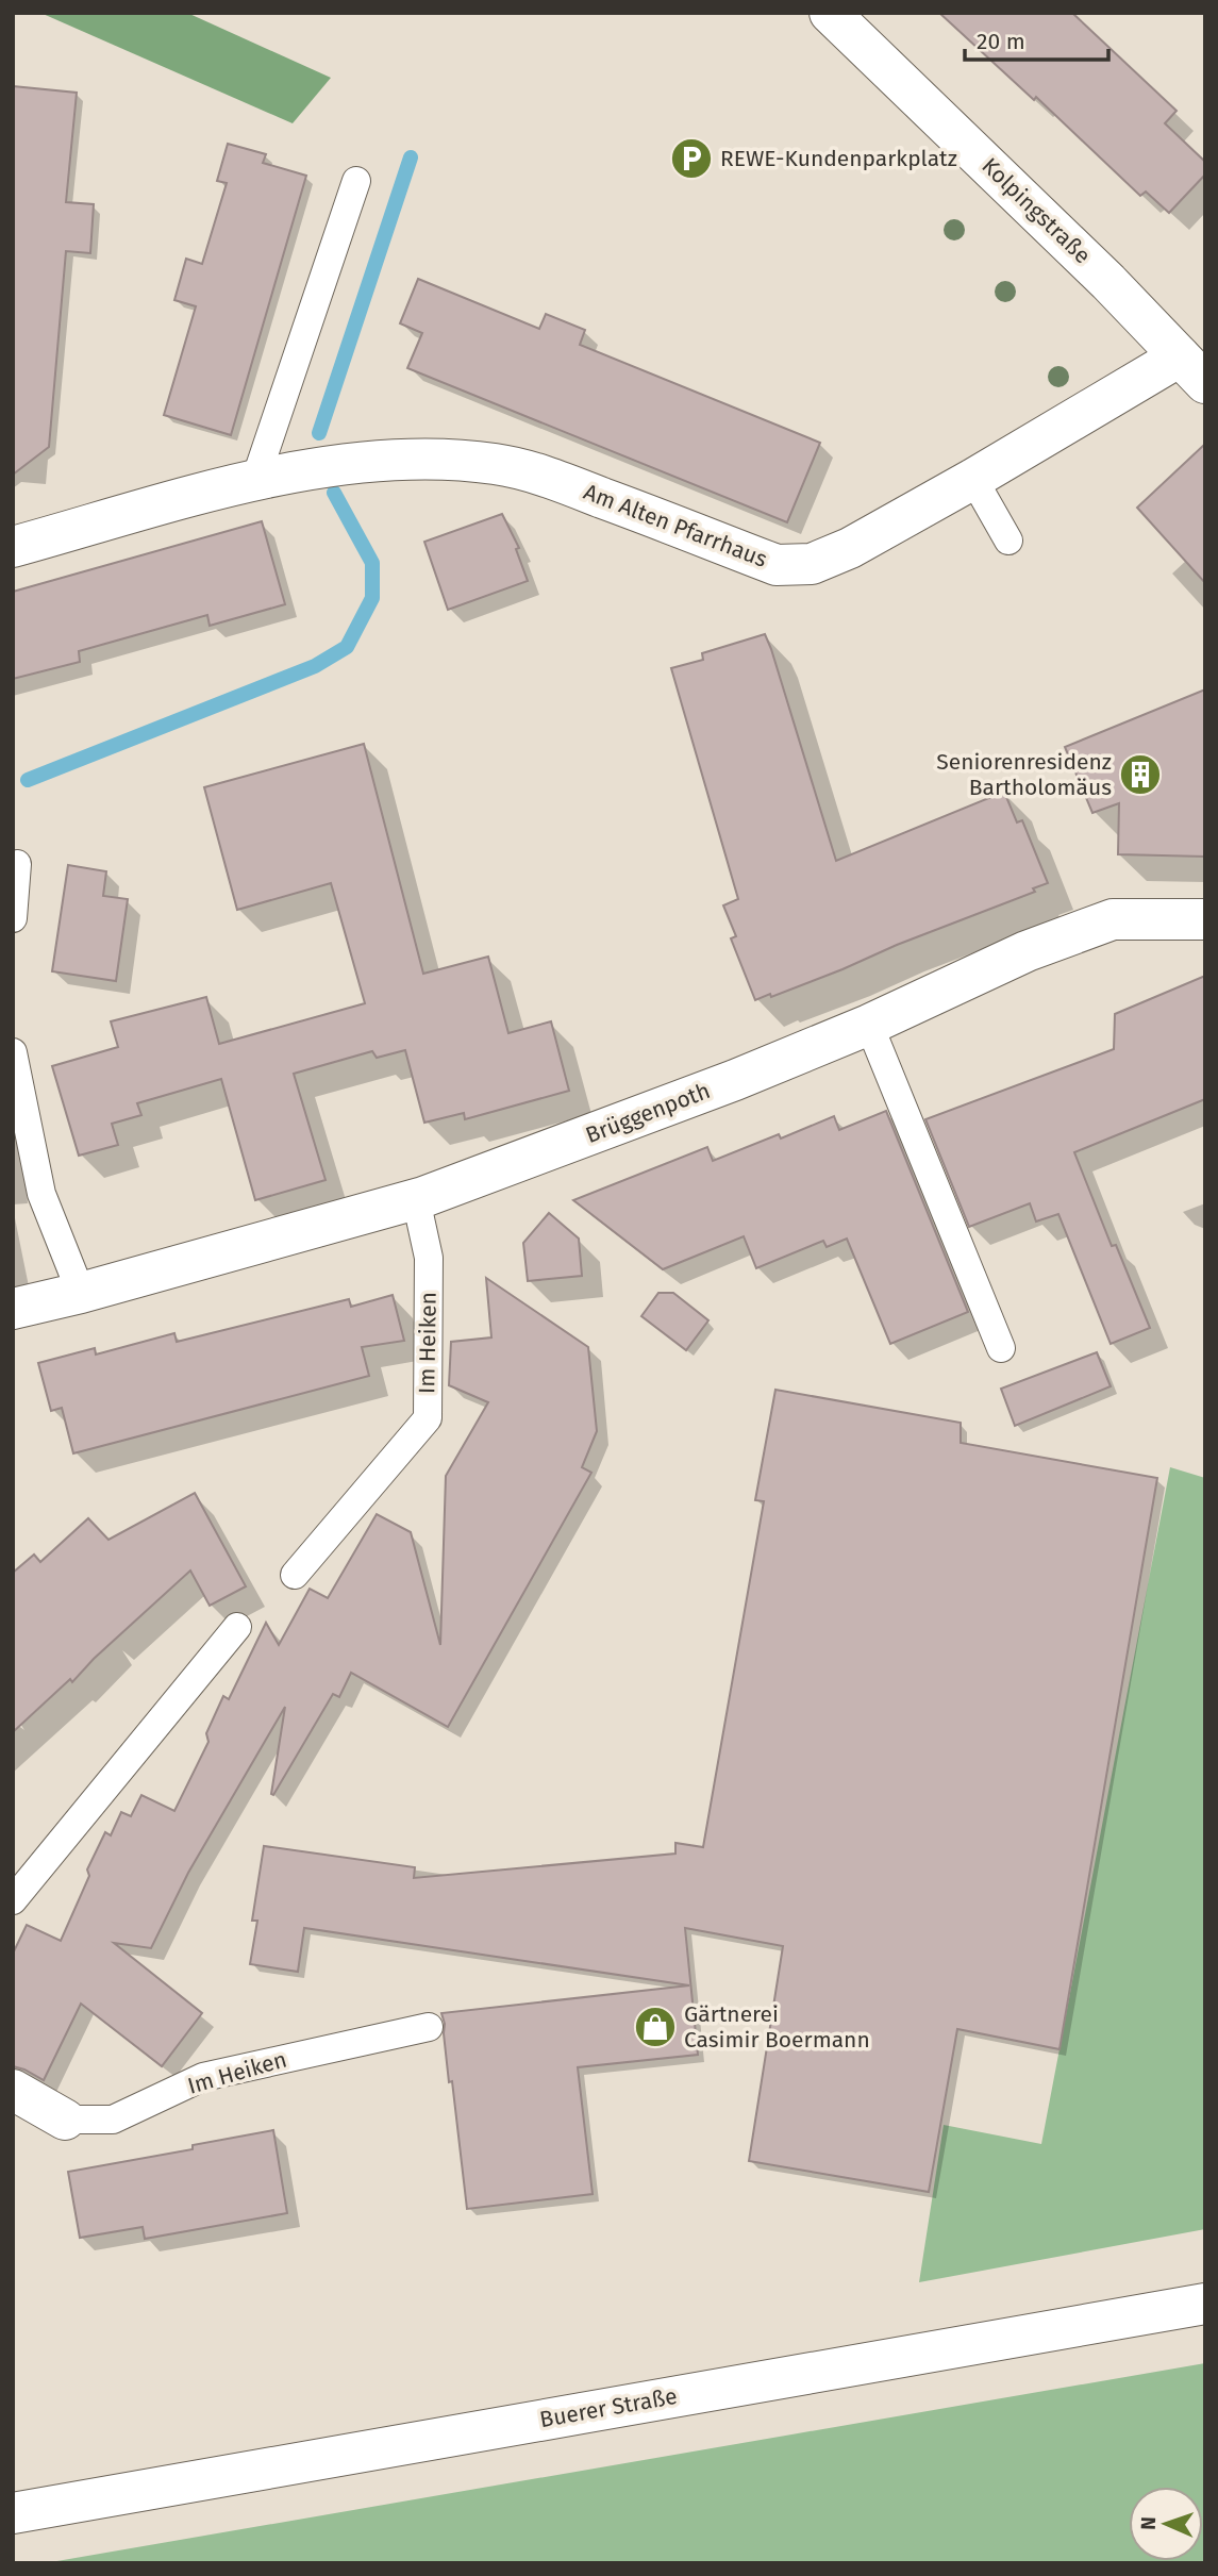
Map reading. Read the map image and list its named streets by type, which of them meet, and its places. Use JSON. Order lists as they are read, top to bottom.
{
  "streets": {
    "street": [
      "Kolpingstraße",
      "Am Alten Pfarrhaus",
      "Brüggenpoth",
      "Im Heiken",
      "Buerer Straße"
    ]
  },
  "crossings": [
    ["Kolpingstraße", "Am Alten Pfarrhaus"],
    ["Brüggenpoth", "Im Heiken"]
  ],
  "places": {
    "parking": ["REWE-Kundenparkplatz"],
    "building": ["Seniorenresidenz Bartholomäus"],
    "shop": ["Gärtnerei Casimir Boermann"]
  },
  "scale_bar": "20 m",
  "north": "left"
}
